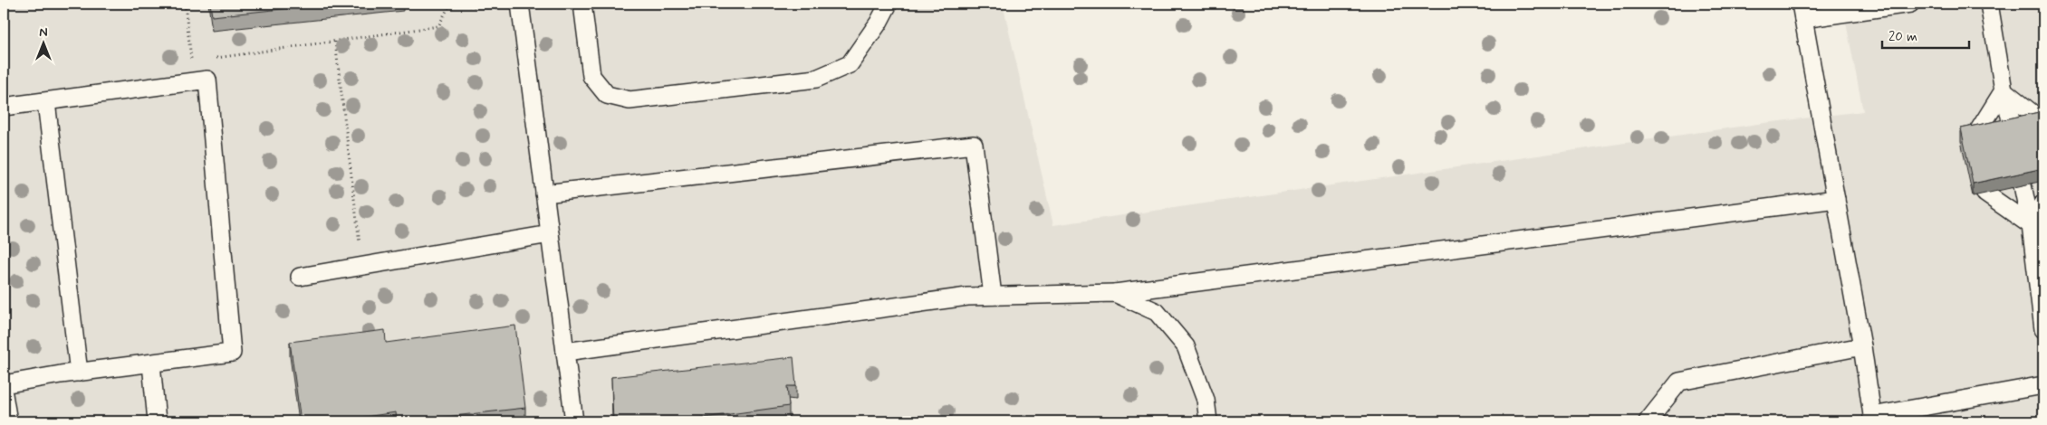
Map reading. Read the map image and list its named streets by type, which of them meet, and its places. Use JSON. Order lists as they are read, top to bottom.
{
  "scale_bar": "20 m",
  "north": "top"
}
